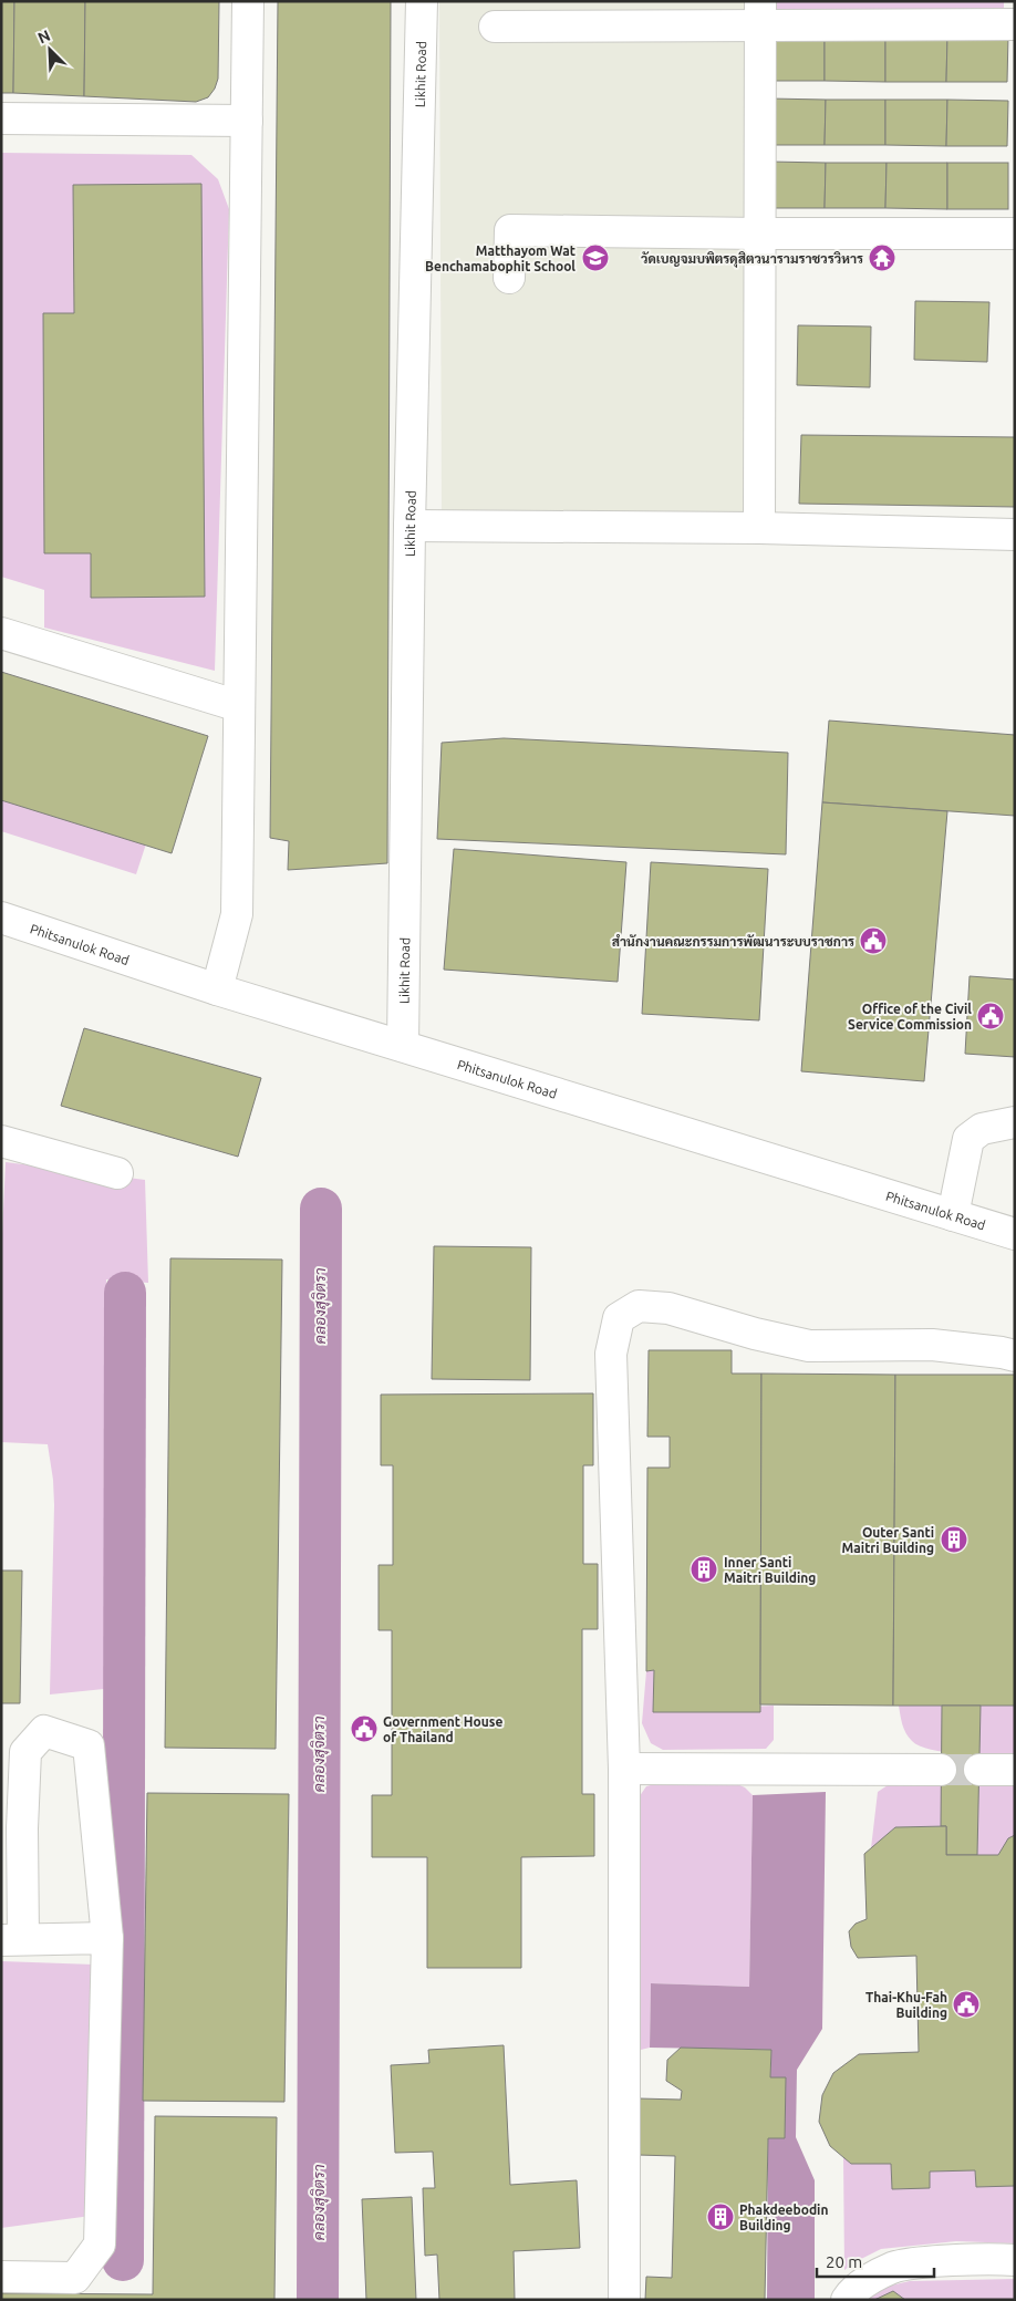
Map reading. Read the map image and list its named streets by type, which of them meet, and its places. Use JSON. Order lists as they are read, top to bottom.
{
  "streets": {
    "street": ["Likhit Road", "Phitsanulok Road"]
  },
  "crossings": [
    ["Likhit Road", "Phitsanulok Road"]
  ],
  "water": ["คลองสุจิตรา"],
  "places": {
    "school or university": ["Matthayom Wat Benchamabophit School"],
    "temple": ["วัดเบญจมบพิตรดุสิตวนารามราชวรวิหาร"],
    "public building": [
      "สำนักงานคณะกรรมการพัฒนาระบบราชการ",
      "Office of the Civil Service Commission",
      "Government House of Thailand",
      "Thai-Khu-Fah Building"
    ],
    "building": ["Outer Santi Maitri Building", "Inner Santi Maitri Building", "Phakdeebodin Building"]
  },
  "scale_bar": "20 m",
  "north": "top left"
}
